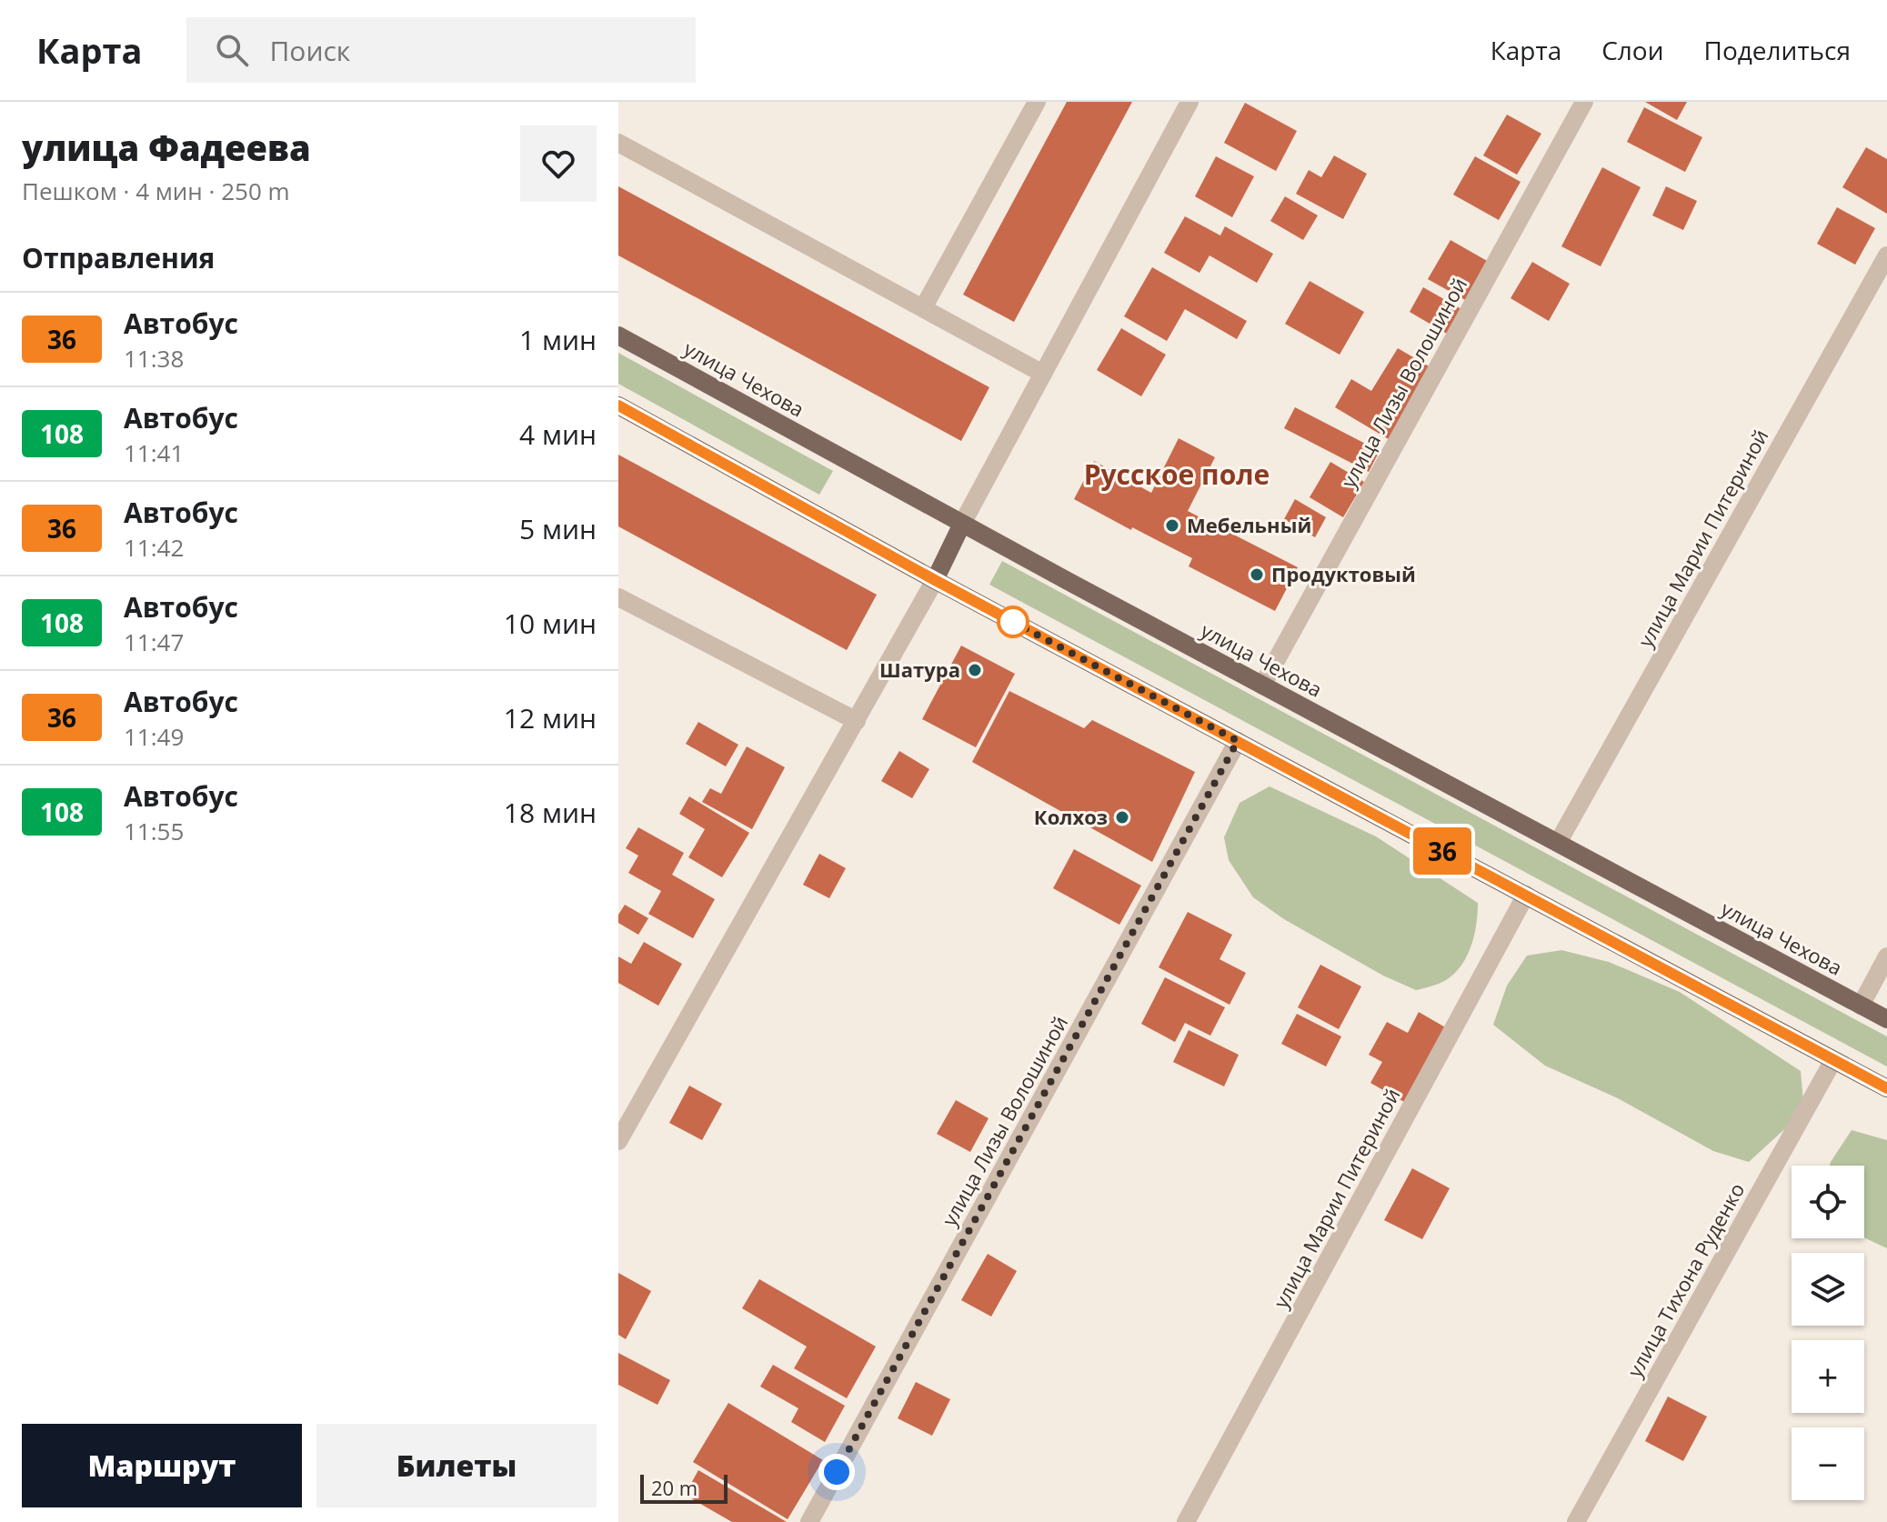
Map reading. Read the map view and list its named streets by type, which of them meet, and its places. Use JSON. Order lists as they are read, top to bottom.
{
  "streets": {
    "main road": ["улица Чехова"],
    "street": ["улица Лизы Волошиной", "улица Марии Питериной", "улица Тихона Руденко"]
  },
  "crossings": [
    ["улица Чехова", "улица Лизы Волошиной"],
    ["улица Чехова", "улица Марии Питериной"]
  ],
  "districts": ["Русское поле"],
  "places": [
    "Мебельный",
    "Продуктовый",
    "Шатура",
    "Колхоз"
  ],
  "lines": ["bus line 36"],
  "scale_bar": "20 m",
  "page": {
    "header": "Карта",
    "search": "Поиск",
    "nav": ["Карта", "Слои", "Поделиться"],
    "heading": [
      ["улица Фадеева", "Пешком · 4 мин · 250 m"],
      "Отправления"
    ],
    "on_map": "36",
    "list": [
      {
        "mark": "36",
        "name": "Автобус",
        "note": "11:38",
        "value": "1 мин"
      },
      {
        "mark": "108",
        "name": "Автобус",
        "note": "11:41",
        "value": "4 мин"
      },
      {
        "mark": "36",
        "name": "Автобус",
        "note": "11:42",
        "value": "5 мин"
      },
      {
        "mark": "108",
        "name": "Автобус",
        "note": "11:47",
        "value": "10 мин"
      },
      {
        "mark": "36",
        "name": "Автобус",
        "note": "11:49",
        "value": "12 мин"
      },
      {
        "mark": "108",
        "name": "Автобус",
        "note": "11:55",
        "value": "18 мин"
      }
    ],
    "map_buttons": ["+", "−"],
    "buttons": ["Маршрут", "Билеты"],
    "scale": "20 m"
  }
}
